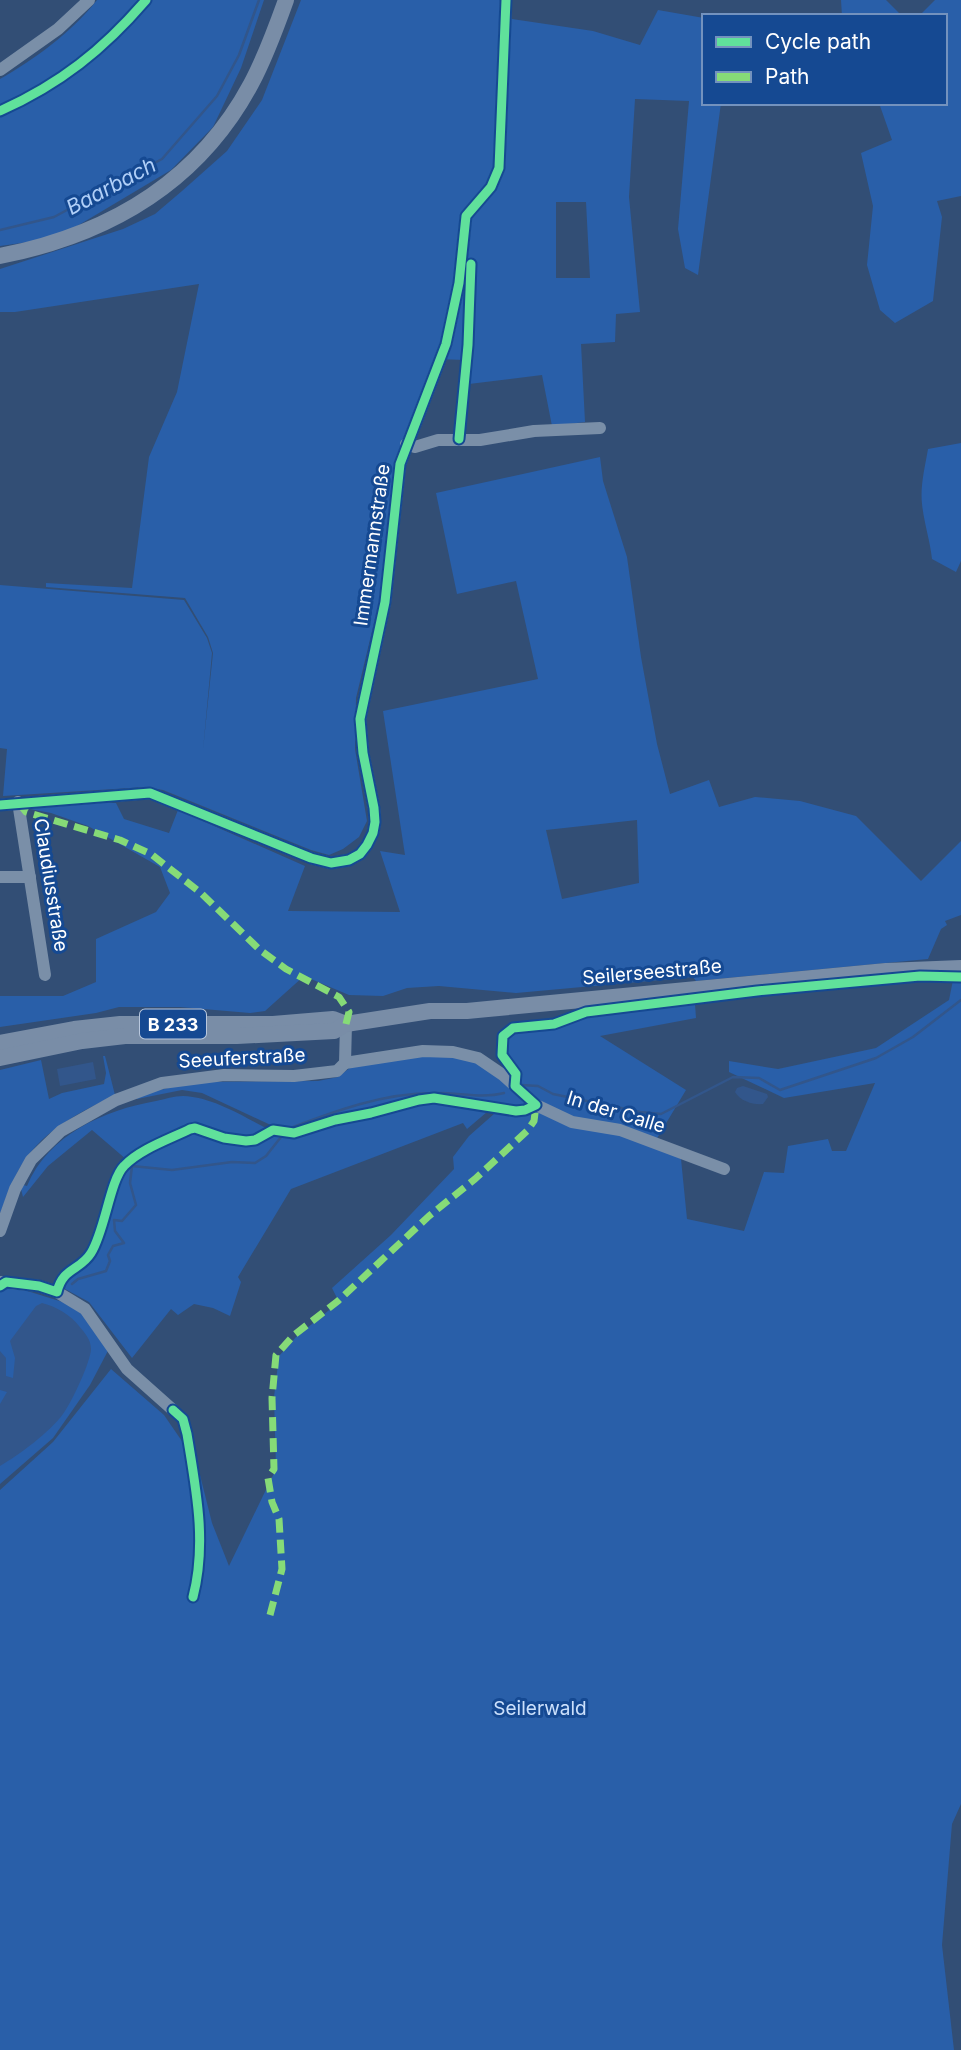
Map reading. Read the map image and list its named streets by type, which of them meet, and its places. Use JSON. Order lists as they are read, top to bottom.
{
  "streets": {
    "main road": ["Seilerseestraße", "B 233"],
    "street": [
      "Immermannstraße",
      "Claudiusstraße",
      "Seeuferstraße",
      "In der Calle"
    ]
  },
  "crossings": [
    ["Immermannstraße", "Claudiusstraße"],
    ["Seeuferstraße", "In der Calle"]
  ],
  "water": ["Baarbach"],
  "parks": ["Seilerwald"],
  "legend": ["Cycle path", "Path"]
}
